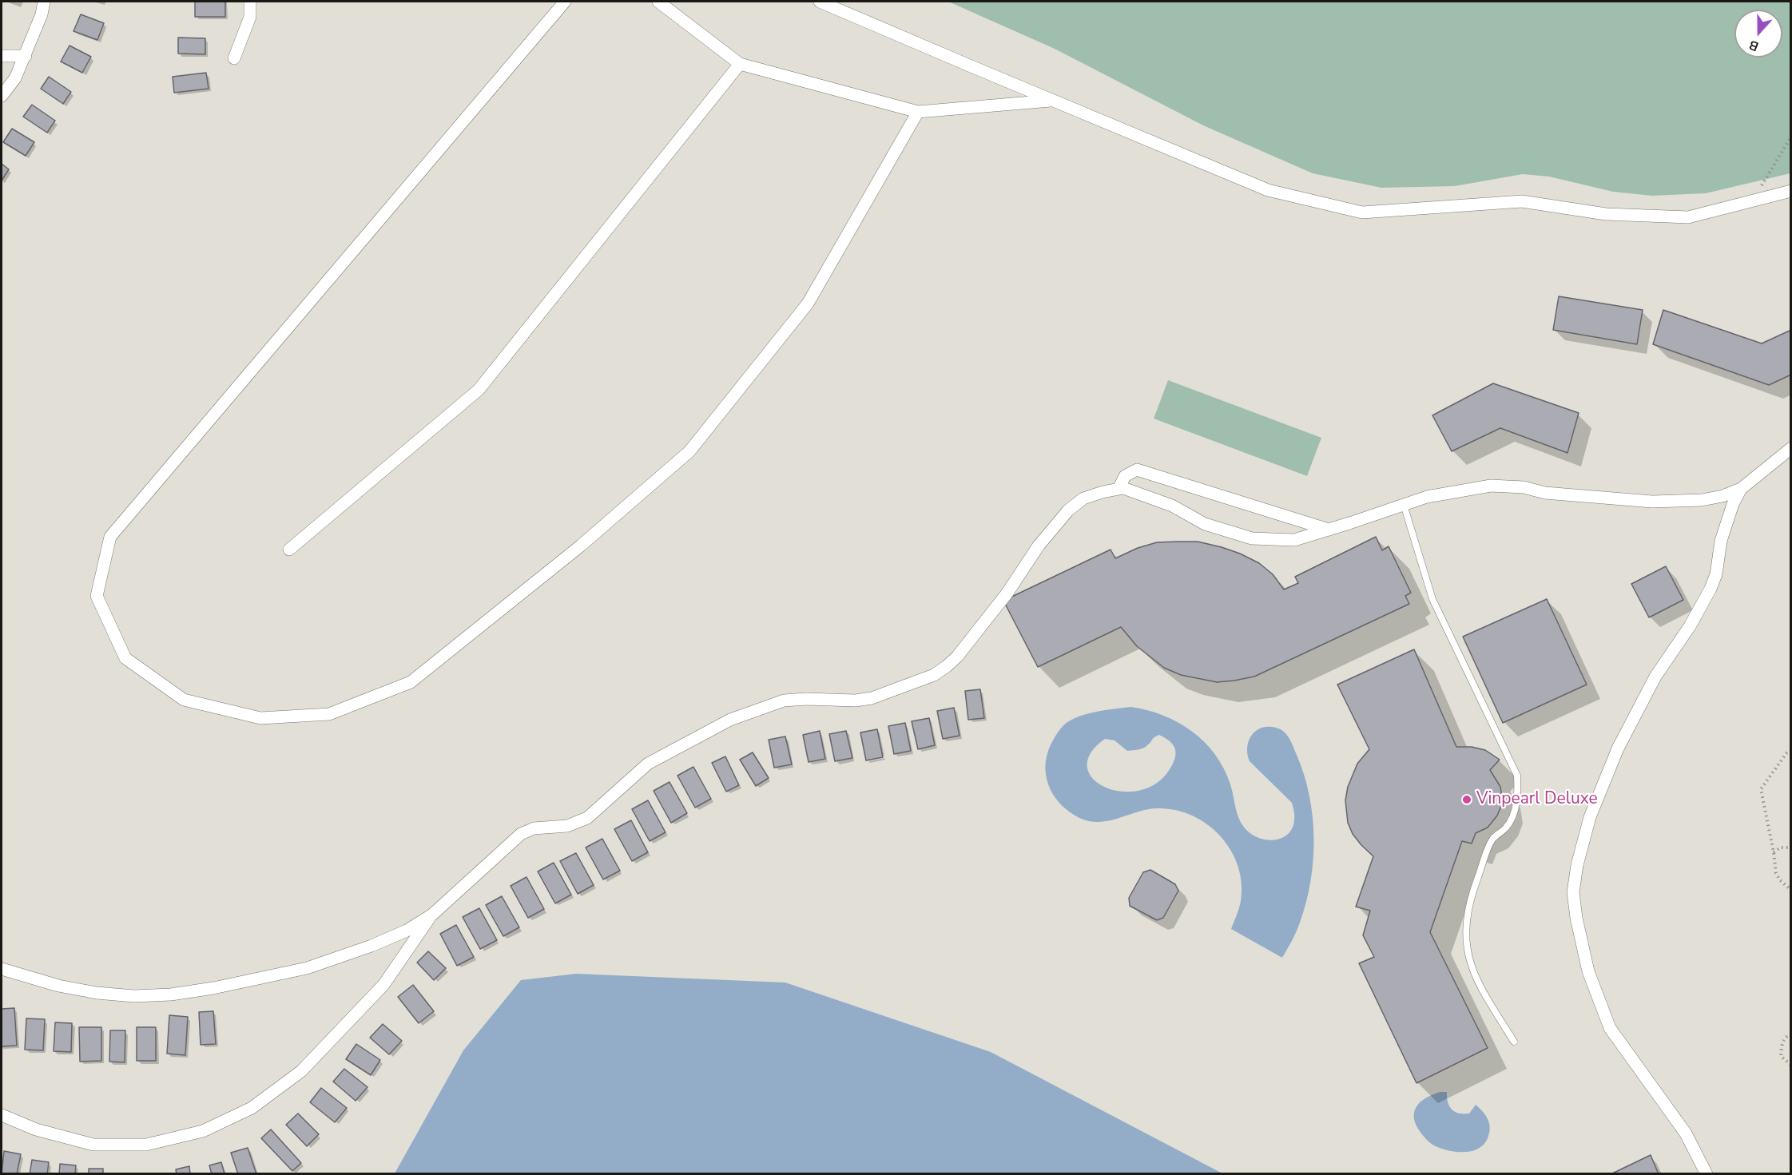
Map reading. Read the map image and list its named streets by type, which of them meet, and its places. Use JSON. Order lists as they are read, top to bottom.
{
  "places": ["Vinpearl Deluxe"],
  "north": "bottom"
}
